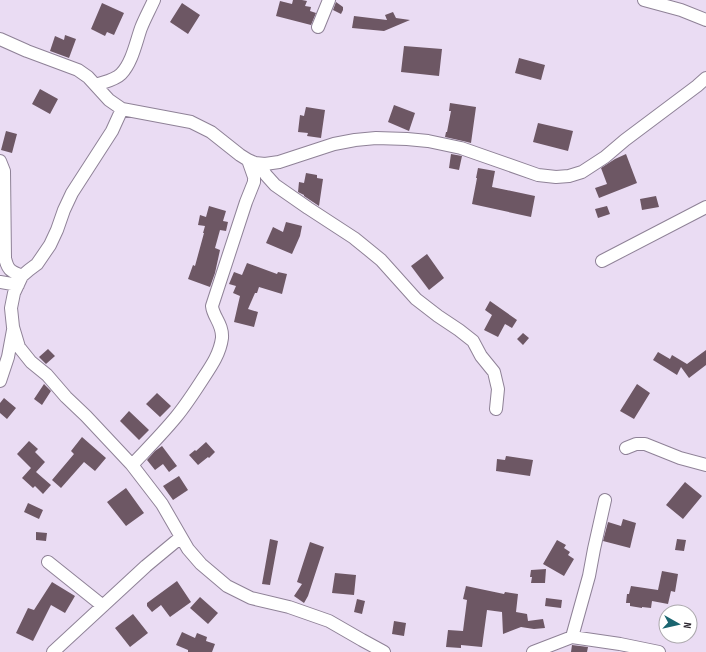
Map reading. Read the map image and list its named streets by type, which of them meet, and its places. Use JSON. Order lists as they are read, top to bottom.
{
  "north": "right"
}
